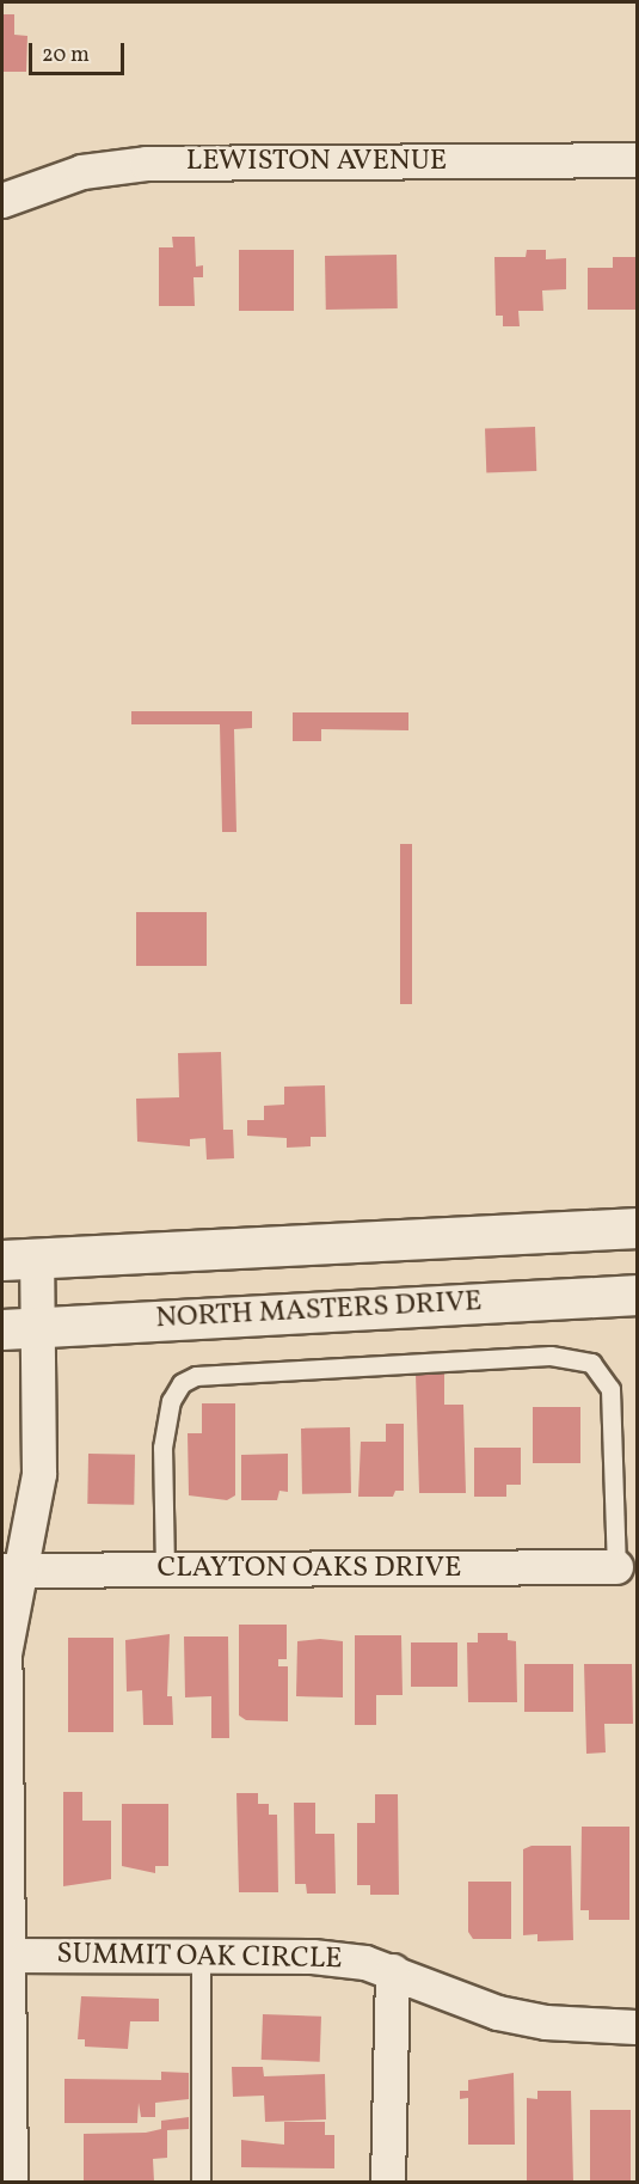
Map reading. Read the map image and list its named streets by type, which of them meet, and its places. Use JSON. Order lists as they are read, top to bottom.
{
  "streets": {
    "main road": ["NORTH MASTERS DRIVE"],
    "street": ["LEWISTON AVENUE", "CLAYTON OAKS DRIVE", "SUMMIT OAK CIRCLE"]
  },
  "scale_bar": "20 m"
}
